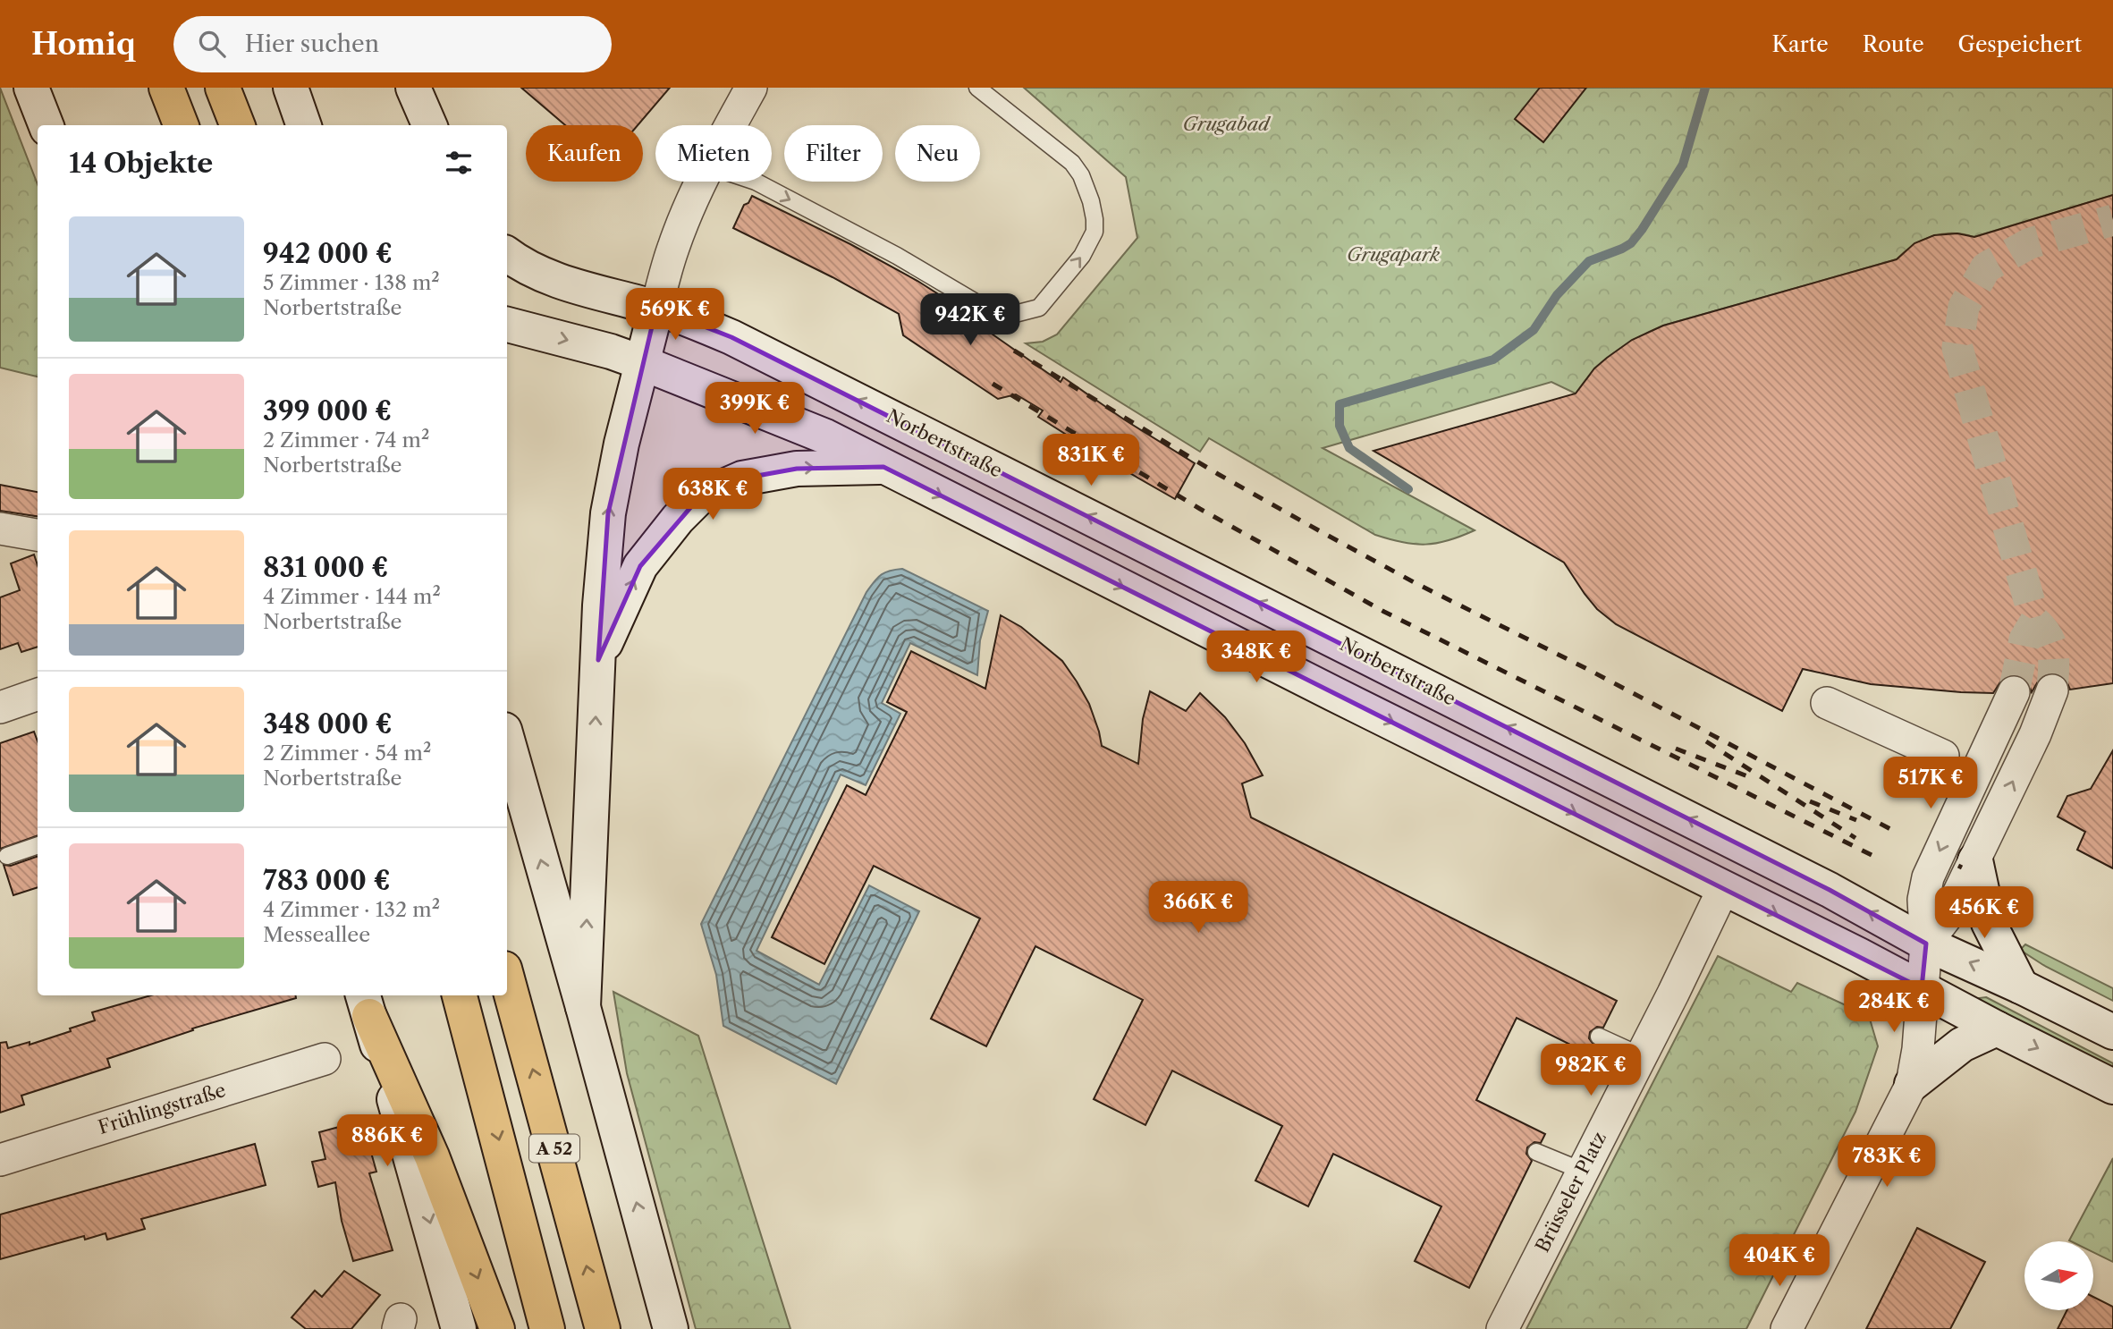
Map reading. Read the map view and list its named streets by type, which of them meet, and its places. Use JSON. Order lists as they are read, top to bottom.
{
  "streets": {
    "highway": ["A 52"],
    "main road": ["Norbertstraße"],
    "street": ["Frühlingstraße", "Brüsseler Platz"]
  },
  "parks": ["Grugabad", "Grugapark"],
  "north": "right",
  "page": {
    "header": "Homiq",
    "search": "Hier suchen",
    "nav": ["Karte", "Route", "Gespeichert"],
    "chip": [
      "Kaufen",
      "Mieten",
      "Filter",
      "Neu"
    ],
    "heading": "14 Objekte",
    "list": [
      {
        "name": "942 000 €",
        "note": "5 Zimmer · 138 m² · Norbertstraße"
      },
      {
        "name": "399 000 €",
        "note": "2 Zimmer · 74 m² · Norbertstraße"
      },
      {
        "name": "831 000 €",
        "note": "4 Zimmer · 144 m² · Norbertstraße"
      },
      {
        "name": "348 000 €",
        "note": "2 Zimmer · 54 m² · Norbertstraße"
      },
      {
        "name": "783 000 €",
        "note": "4 Zimmer · 132 m² · Messeallee"
      }
    ],
    "price": [
      "569K €",
      "942K €",
      "399K €",
      "831K €",
      "638K €",
      "348K €",
      "517K €",
      "366K €",
      "456K €",
      "284K €",
      "982K €",
      "886K €",
      "783K €",
      "404K €"
    ]
  }
}
